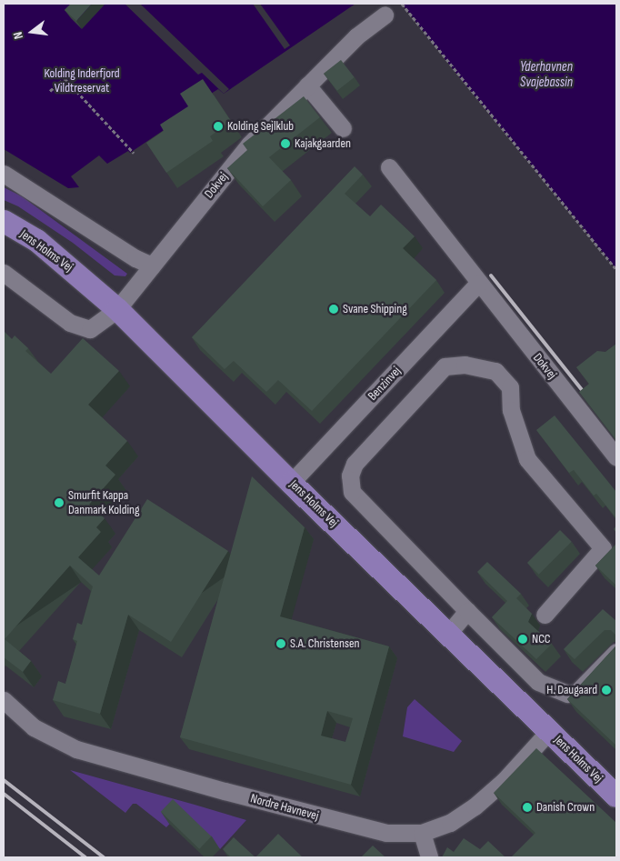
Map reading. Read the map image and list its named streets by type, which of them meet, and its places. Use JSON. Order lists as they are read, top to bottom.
{
  "streets": {
    "main road": ["Jens Holms Vej"],
    "street": ["Dokvej", "Benzinvej", "Nordre Havnevej"]
  },
  "crossings": [
    ["Dokvej", "Jens Holms Vej"],
    ["Dokvej", "Benzinvej"],
    ["Jens Holms Vej", "Benzinvej"],
    ["Jens Holms Vej", "Nordre Havnevej"]
  ],
  "water": ["Yderhavnen Svajebassin"],
  "parks": ["Kolding Inderfjord Vildtreservat"],
  "places": [
    "Kolding Sejlklub",
    "Kajakgaarden",
    "Svane Shipping",
    "Smurfit Kappa Danmark Kolding",
    "NCC",
    "S.A. Christensen",
    "H. Daugaard",
    "Danish Crown"
  ],
  "north": "left"
}
